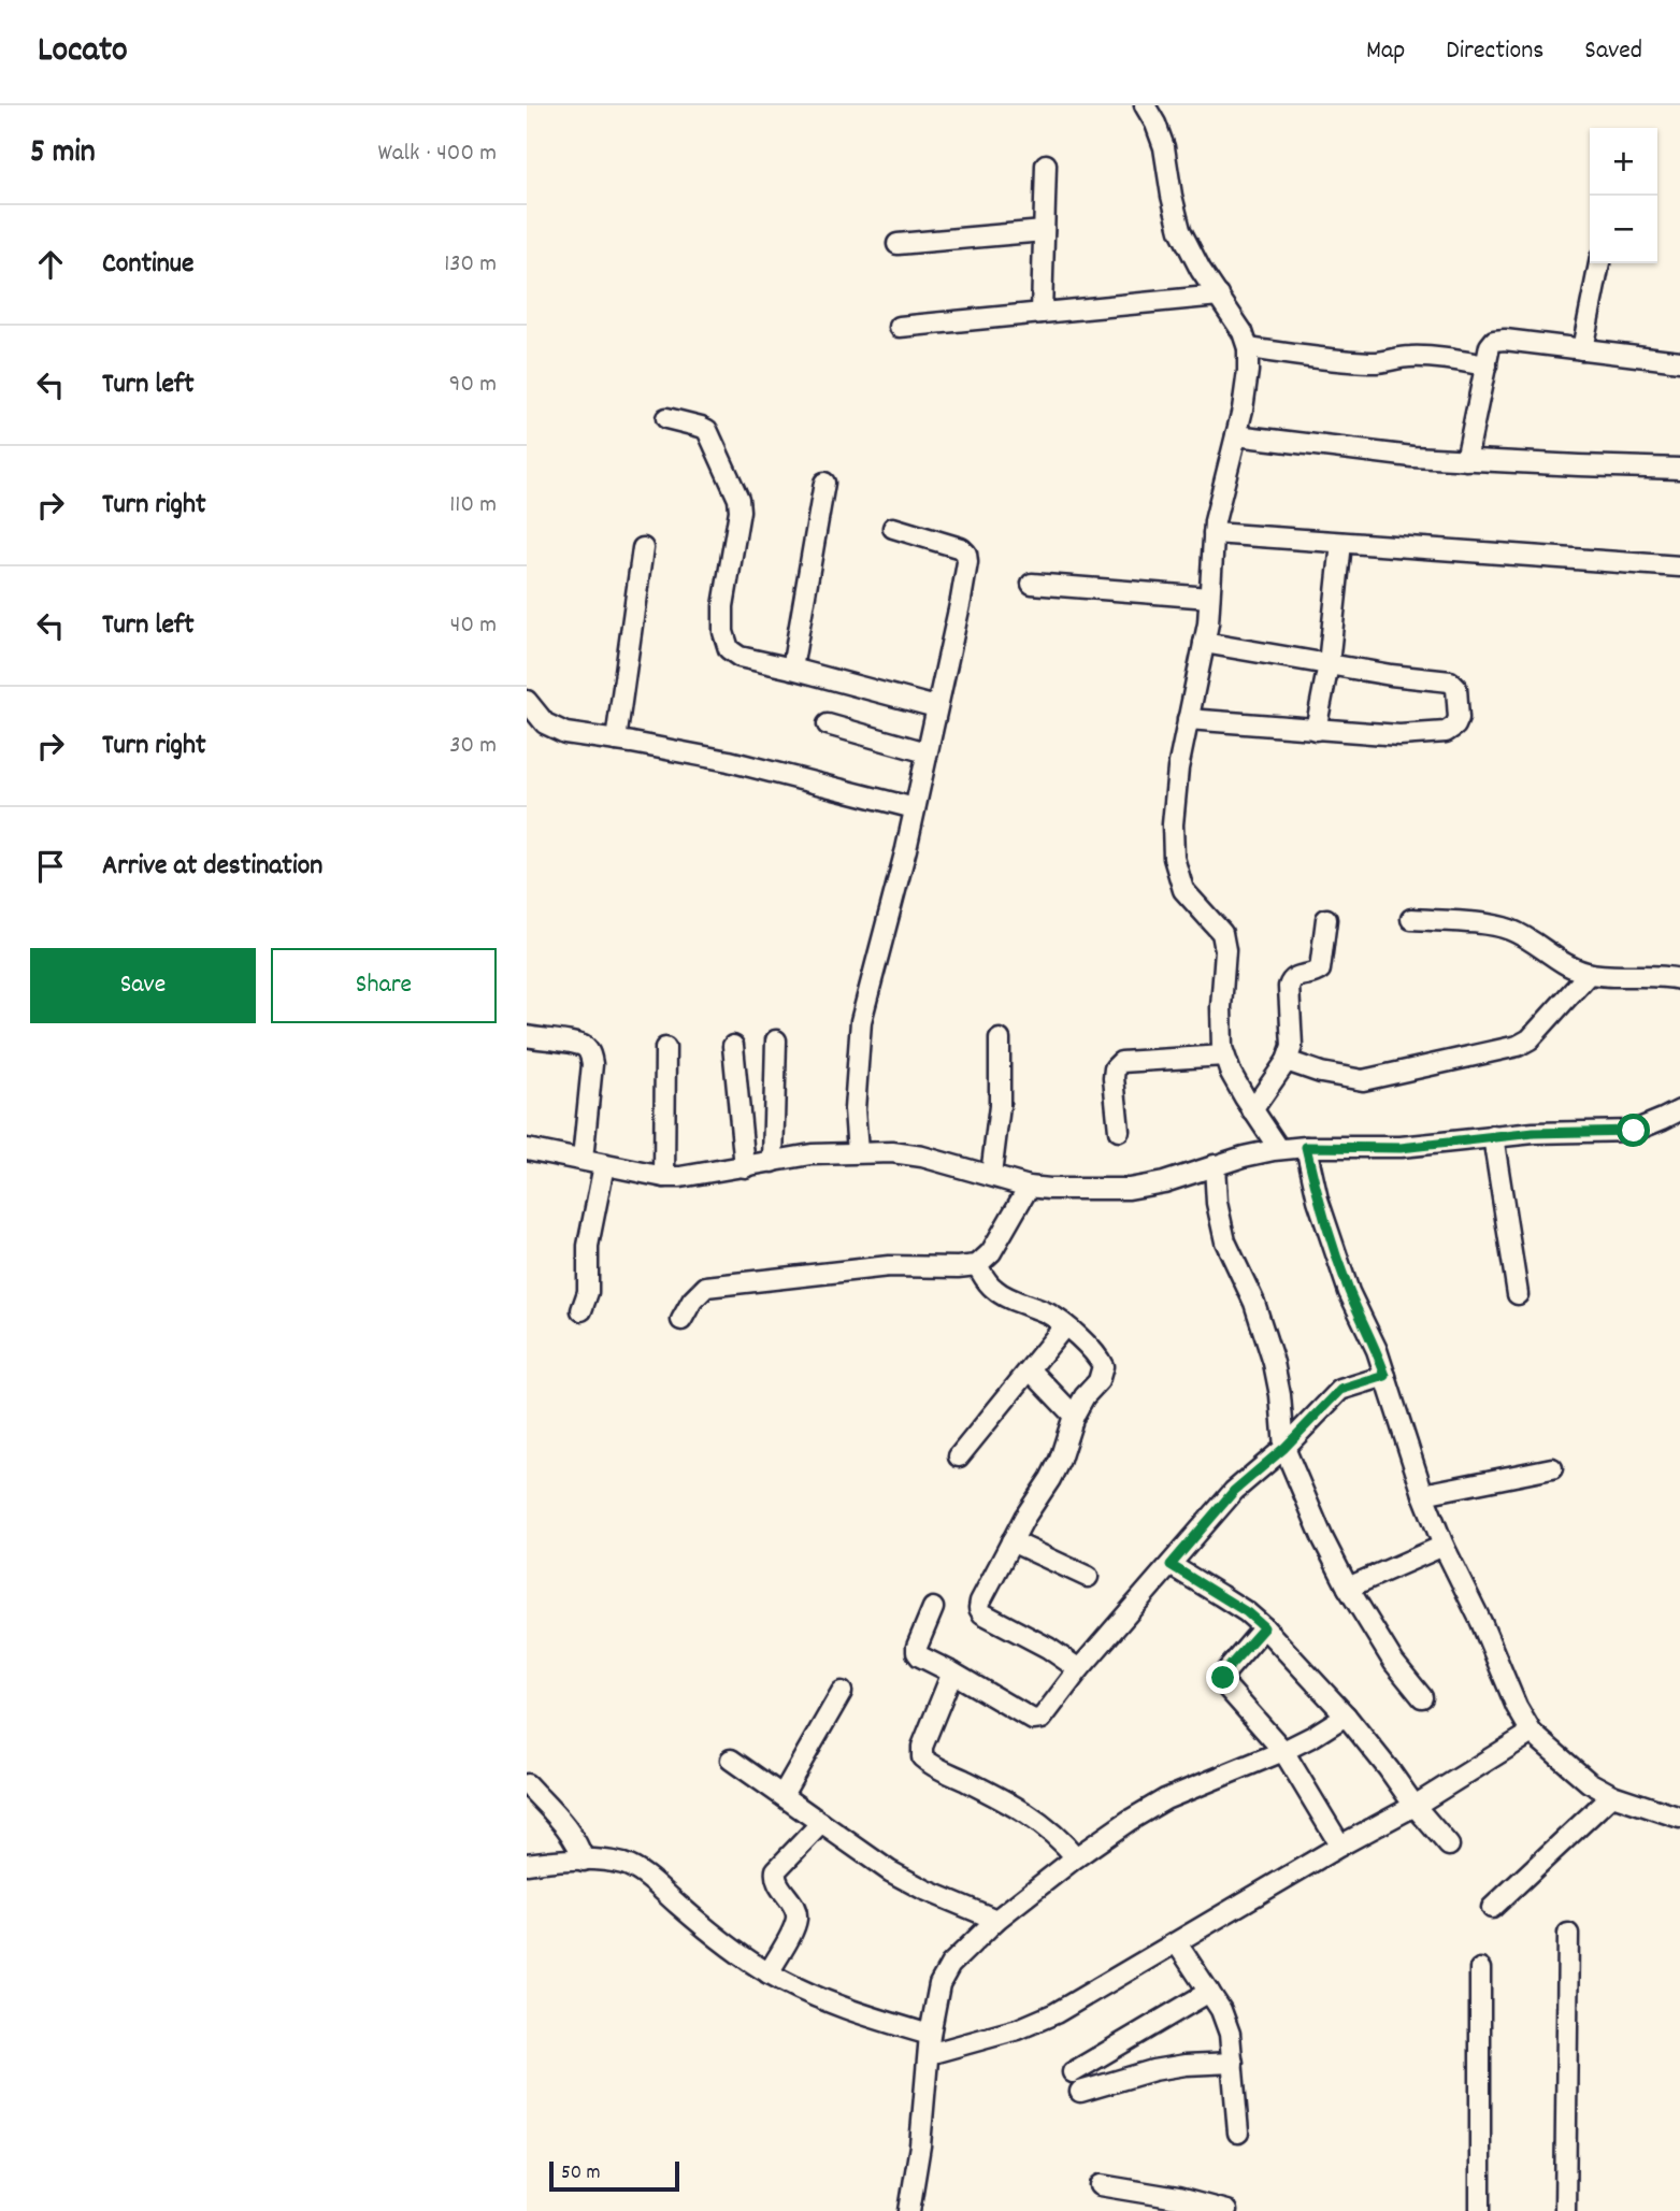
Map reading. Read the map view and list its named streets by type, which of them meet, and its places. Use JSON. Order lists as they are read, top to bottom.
{
  "scale_bar": "50 m",
  "page": {
    "header": "Locato",
    "nav": ["Map", "Directions", "Saved"],
    "heading": ["5 min", "Walk · 400 m"],
    "map_buttons": ["+", "−"],
    "list": [
      ["Continue", "130 m"],
      ["Turn left", "90 m"],
      ["Turn right", "110 m"],
      ["Turn left", "40 m"],
      ["Turn right", "30 m"],
      "Arrive at destination"
    ],
    "buttons": ["Save", "Share"],
    "scale": "50 m"
  }
}
